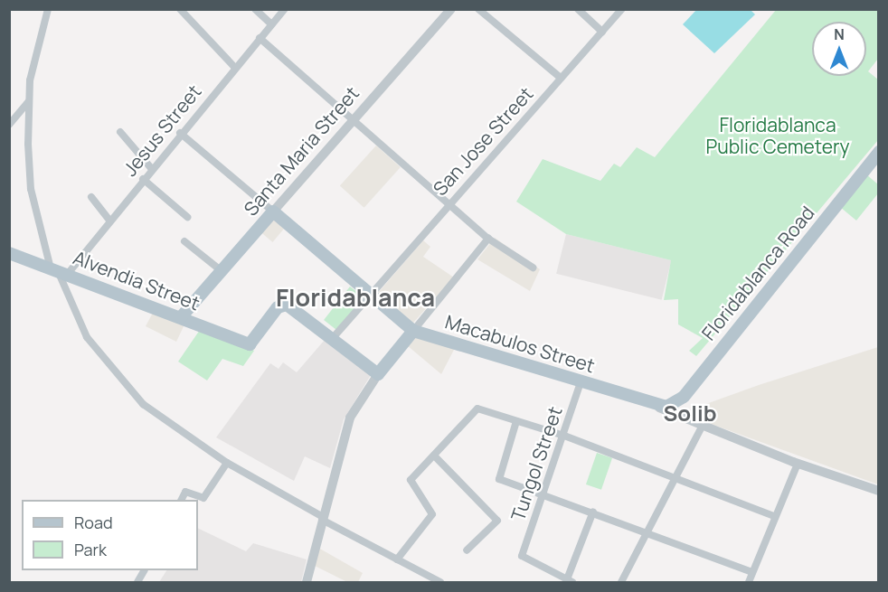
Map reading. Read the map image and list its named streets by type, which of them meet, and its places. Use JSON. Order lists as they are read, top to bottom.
{
  "streets": {
    "main road": [
      "Santa Maria Street",
      "Floridablanca Road",
      "Alvendia Street",
      "Macabulos Street"
    ],
    "street": ["Jesus Street", "San Jose Street", "Tungol Street"]
  },
  "crossings": [
    ["Jesus Street", "Alvendia Street"],
    ["Jesus Street", "Macabulos Street"],
    ["San Jose Street", "Alvendia Street"],
    ["San Jose Street", "Macabulos Street"],
    ["Santa Maria Street", "Alvendia Street"],
    ["Santa Maria Street", "Macabulos Street"],
    ["Floridablanca Road", "Macabulos Street"],
    ["Macabulos Street", "Tungol Street"]
  ],
  "districts": ["Floridablanca", "Solib"],
  "parks": ["Floridablanca Public Cemetery"],
  "legend": ["Road", "Park"],
  "north": "top"
}
